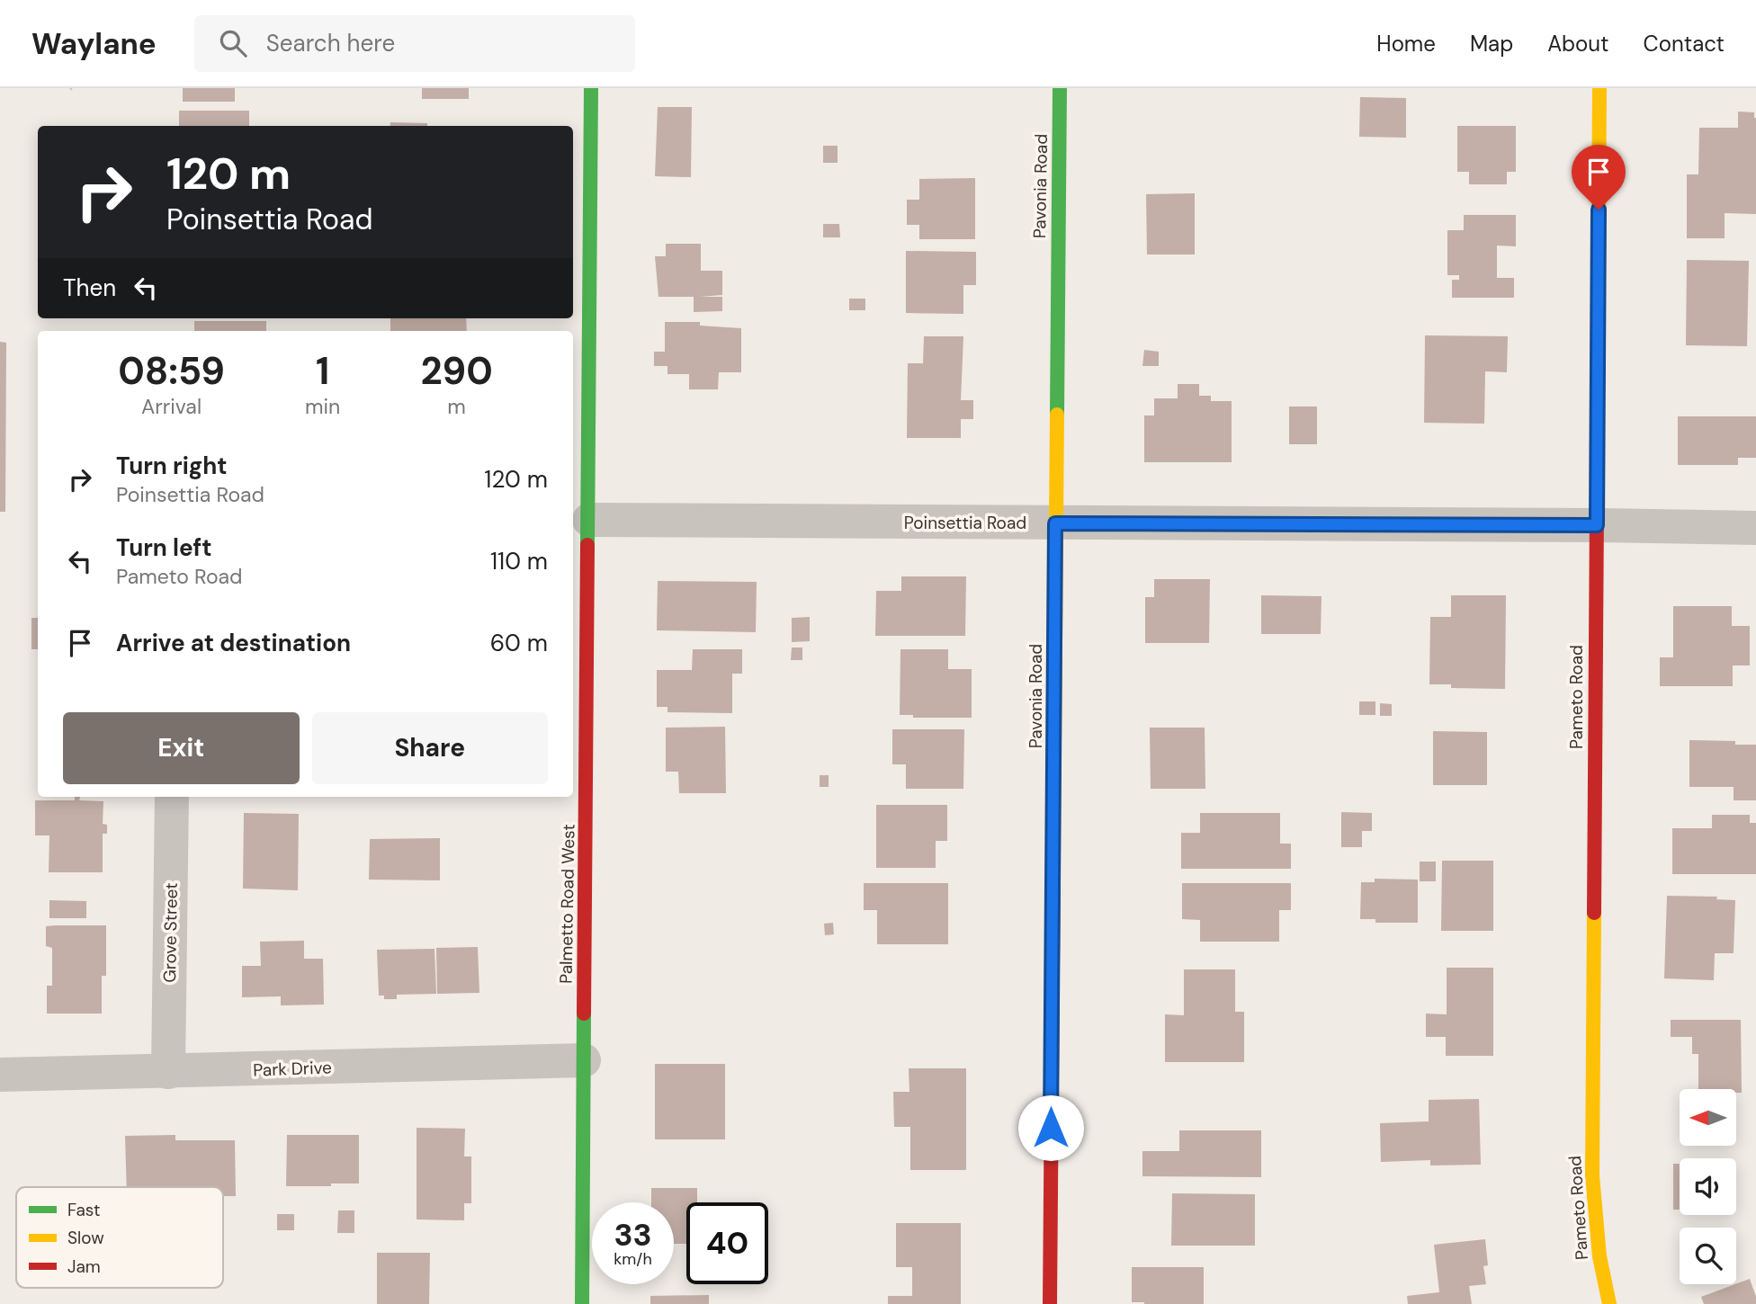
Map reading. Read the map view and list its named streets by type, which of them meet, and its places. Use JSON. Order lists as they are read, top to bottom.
{
  "streets": {
    "street": [
      "Pavonia Road",
      "Poinsettia Road",
      "Pameto Road",
      "Palmetto Road West",
      "Grove Street",
      "Park Drive"
    ]
  },
  "crossings": [
    ["Pavonia Road", "Poinsettia Road"],
    ["Poinsettia Road", "Pameto Road"],
    ["Poinsettia Road", "Palmetto Road West"],
    ["Palmetto Road West", "Park Drive"],
    ["Grove Street", "Park Drive"]
  ],
  "legend": ["Fast", "Slow", "Jam"],
  "north": "left",
  "page": {
    "header": "Waylane",
    "search": "Search here",
    "nav": [
      "Home",
      "Map",
      "About",
      "Contact"
    ],
    "turn": ["120 m", "Poinsettia Road"],
    "then": "Then",
    "eta": [
      "08:59",
      "Arrival",
      "1",
      "min",
      "290",
      "m"
    ],
    "list": [
      {
        "name": "Turn right",
        "note": "Poinsettia Road",
        "value": "120 m"
      },
      {
        "name": "Turn left",
        "note": "Pameto Road",
        "value": "110 m"
      },
      {
        "name": "Arrive at destination",
        "value": "60 m"
      }
    ],
    "buttons": ["Exit", "Share"],
    "speed": "33 km/h",
    "limit": "40"
  }
}
